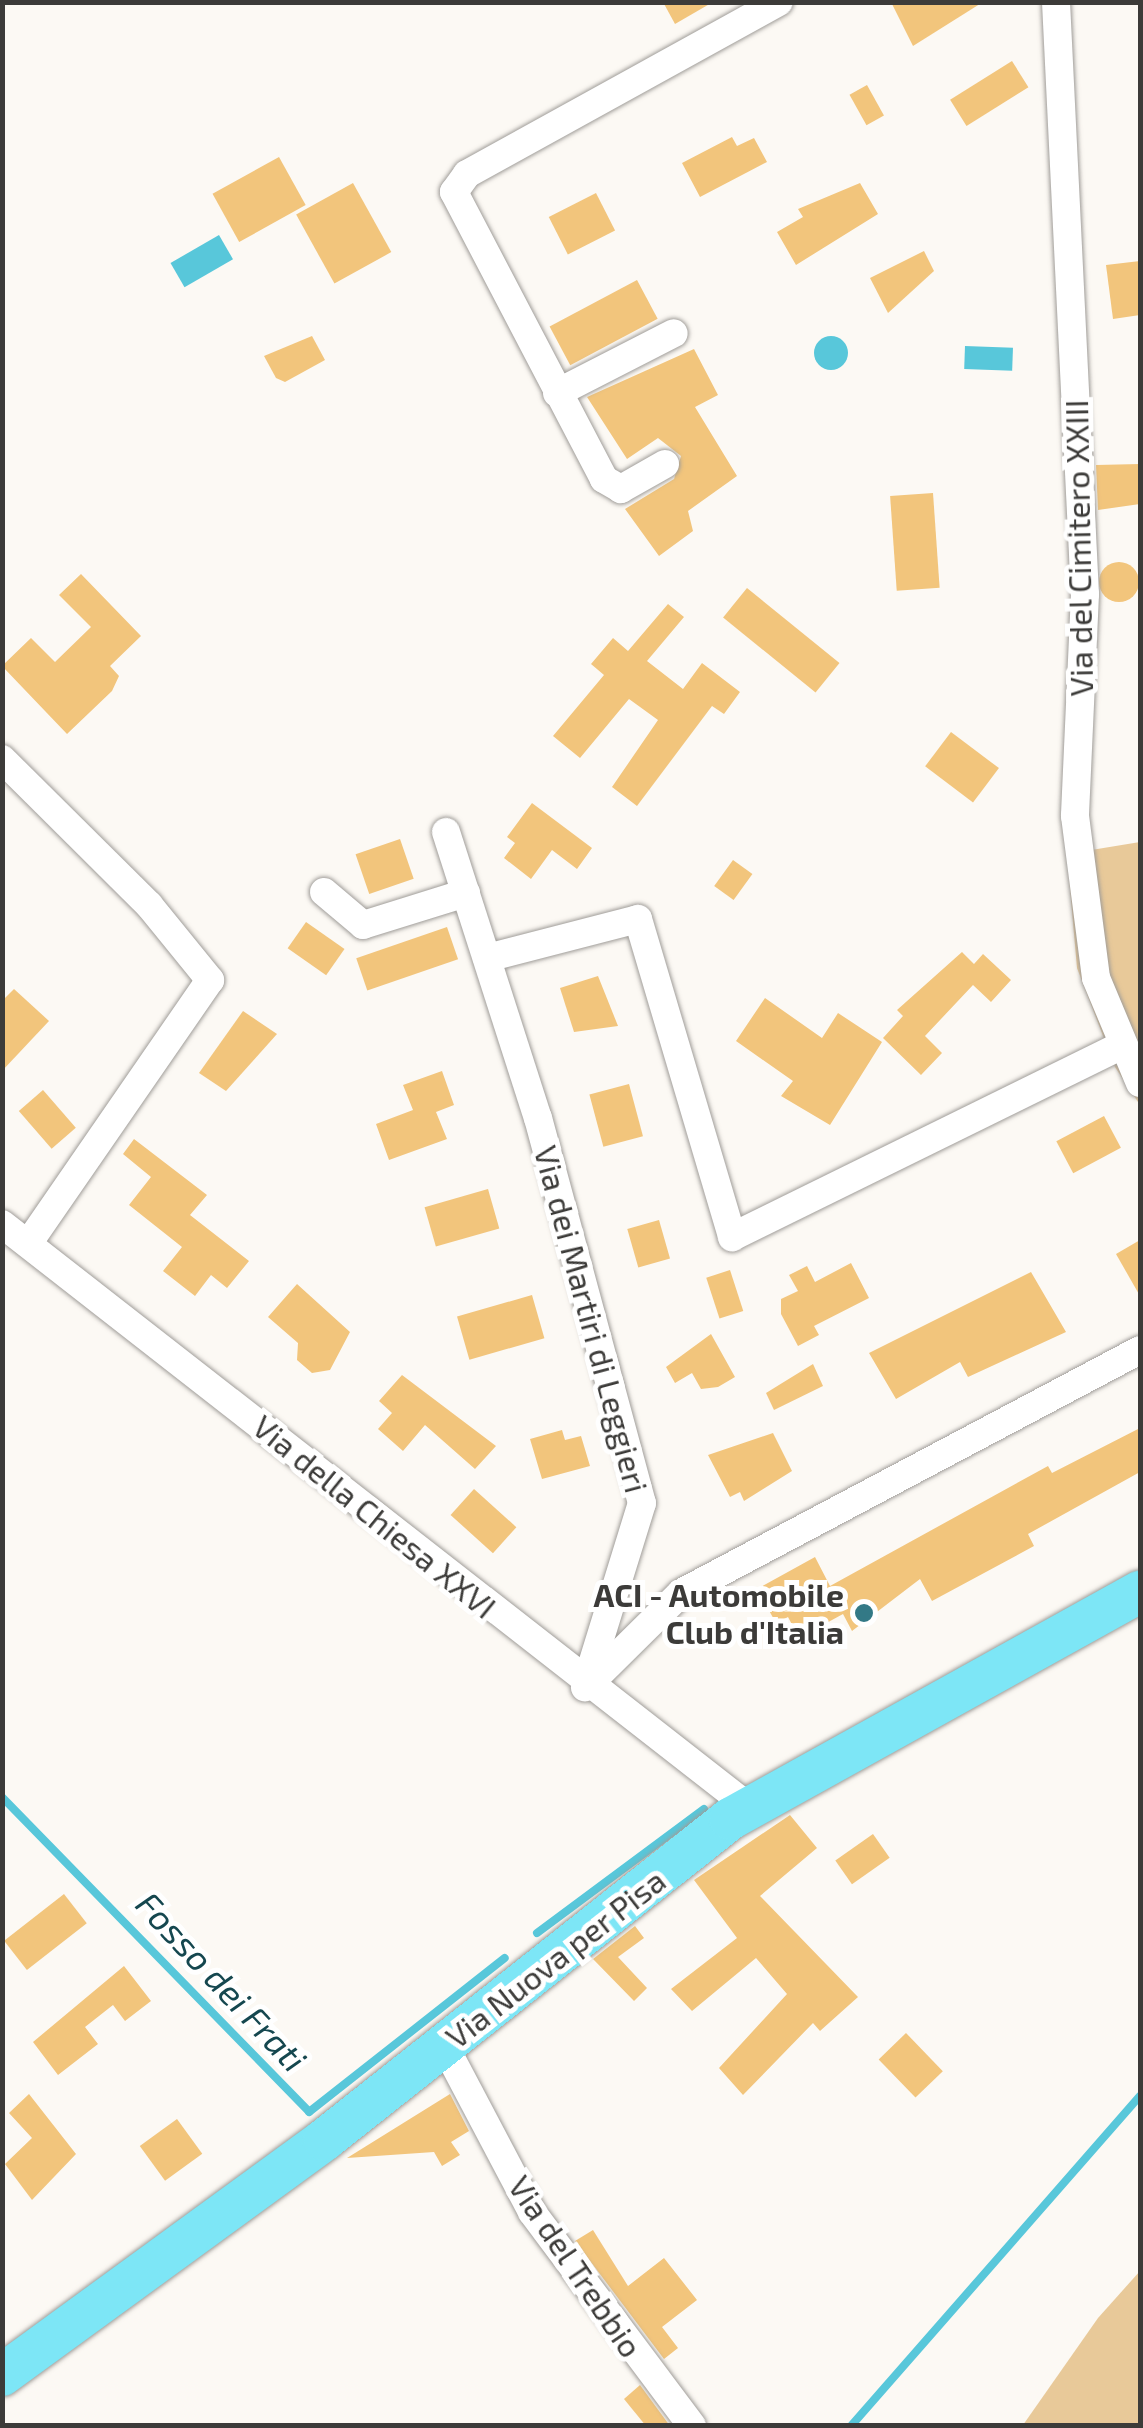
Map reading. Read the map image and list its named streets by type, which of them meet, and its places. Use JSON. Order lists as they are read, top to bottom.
{
  "streets": {
    "main road": ["Via Nuova per Pisa"],
    "street": [
      "Via del Cimitero XXIII",
      "Via dei Martiri di Leggieri",
      "Via della Chiesa XXVI",
      "Via del Trebbio"
    ]
  },
  "crossings": [
    ["Via dei Martiri di Leggieri", "Via della Chiesa XXVI"],
    ["Via della Chiesa XXVI", "Via Nuova per Pisa"],
    ["Via Nuova per Pisa", "Via del Trebbio"]
  ],
  "water": ["Fosso dei Frati"],
  "places": ["ACI - Automobile Club d'Italia"]
}
